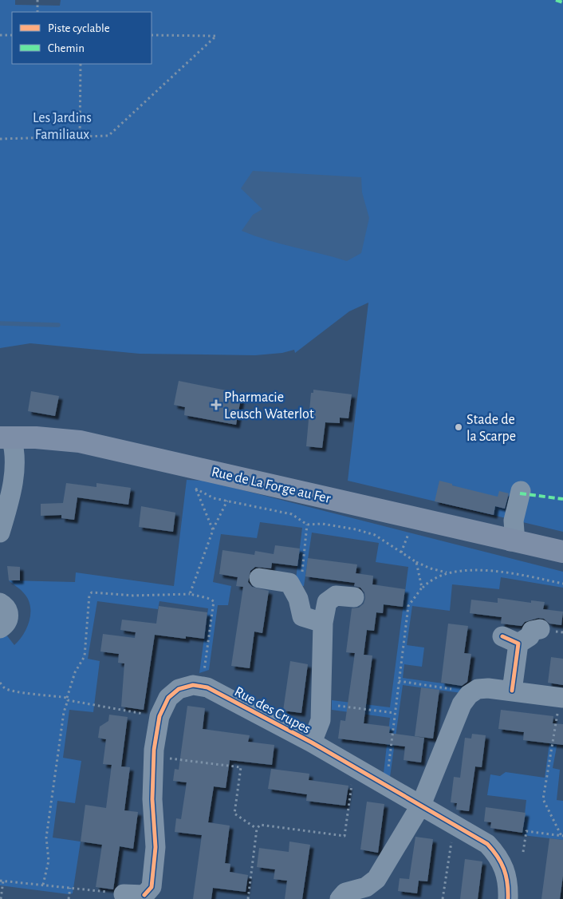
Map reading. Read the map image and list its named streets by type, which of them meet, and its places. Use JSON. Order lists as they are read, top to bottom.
{
  "streets": {
    "main road": ["Rue de La Forge au Fer"],
    "street": ["Rue des Crupes"]
  },
  "parks": ["Les Jardins Familiaux"],
  "places": {
    "health": ["Pharmacie Leusch Waterlot"],
    "other": ["Stade de la Scarpe"]
  },
  "legend": ["Piste cyclable", "Chemin"]
}
